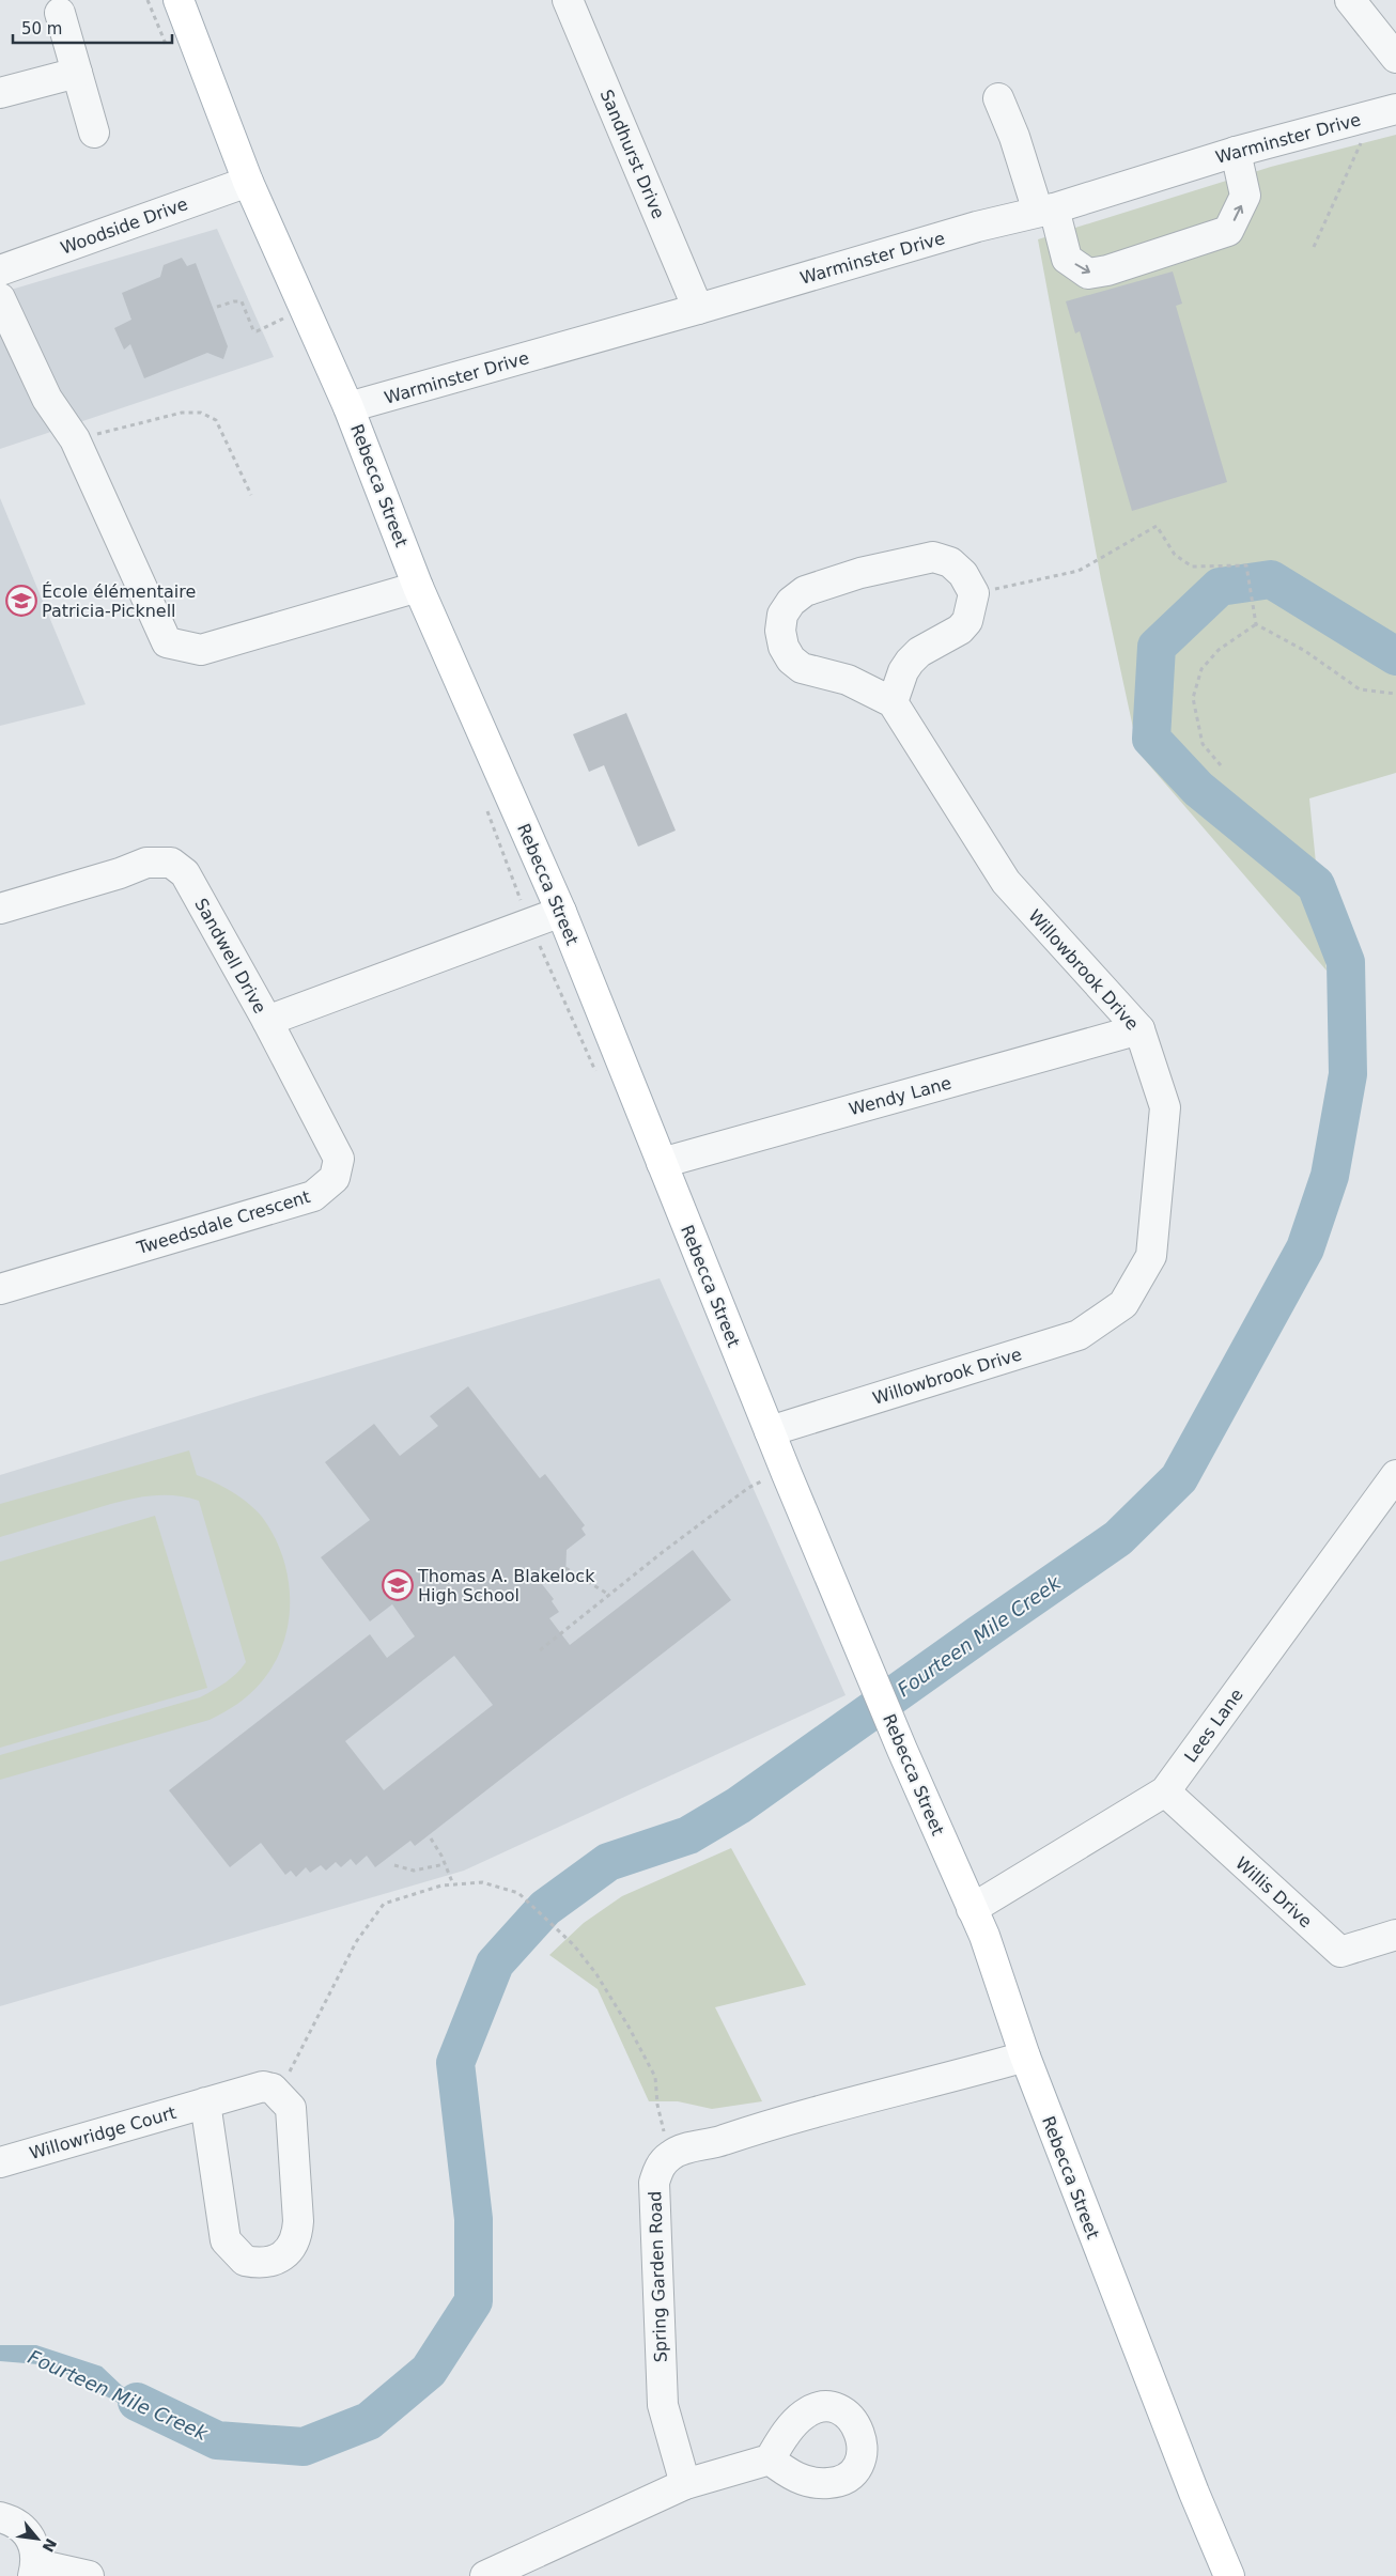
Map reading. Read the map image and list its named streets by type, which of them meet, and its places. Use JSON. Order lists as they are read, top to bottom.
{
  "streets": {
    "main road": ["Rebecca Street"],
    "street": [
      "Warminster Drive",
      "Sandhurst Drive",
      "Woodside Drive",
      "Sandwell Drive",
      "Willowbrook Drive",
      "Wendy Lane",
      "Tweedsdale Crescent",
      "Lees Lane",
      "Willis Drive",
      "Willowridge Court",
      "Spring Garden Road"
    ]
  },
  "crossings": [
    ["Warminster Drive", "Sandhurst Drive"],
    ["Warminster Drive", "Rebecca Street"],
    ["Woodside Drive", "Rebecca Street"],
    ["Rebecca Street", "Sandwell Drive"],
    ["Rebecca Street", "Willowbrook Drive"],
    ["Rebecca Street", "Wendy Lane"],
    ["Rebecca Street", "Lees Lane"],
    ["Sandwell Drive", "Tweedsdale Crescent"],
    ["Willowbrook Drive", "Wendy Lane"],
    ["Lees Lane", "Willis Drive"]
  ],
  "water": ["Fourteen Mile Creek"],
  "places": {
    "school or university": ["École élémentaire Patricia-Picknell", "Thomas A. Blakelock High School"]
  },
  "scale_bar": "50 m",
  "north": "bottom right"
}
